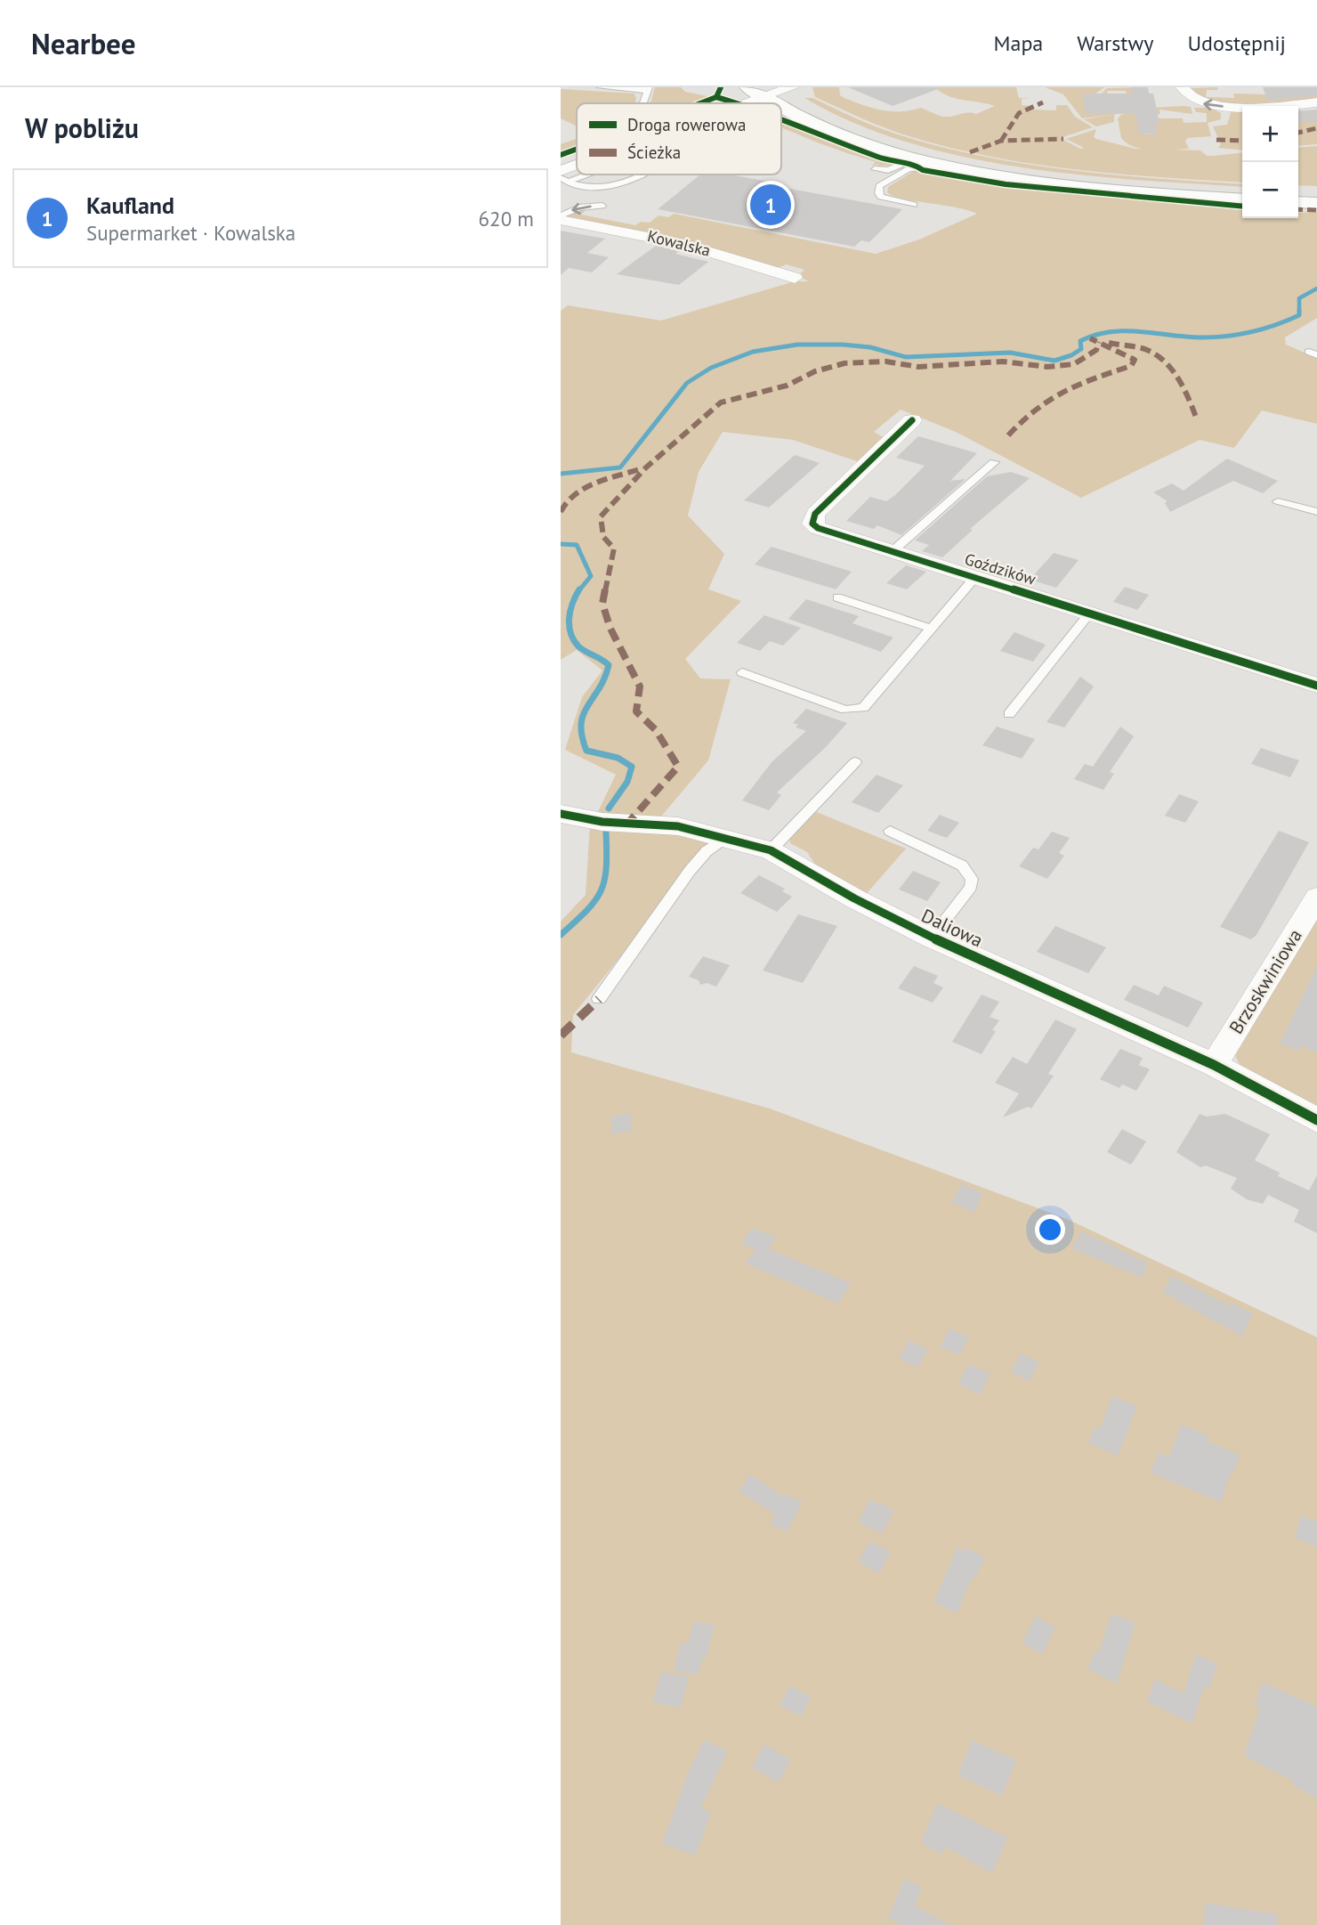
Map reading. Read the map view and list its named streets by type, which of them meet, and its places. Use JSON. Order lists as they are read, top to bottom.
{
  "streets": {
    "street": [
      "Kowalska",
      "Goździków",
      "Daliowa",
      "Brzoskwiniowa"
    ]
  },
  "crossings": [
    ["Daliowa", "Brzoskwiniowa"]
  ],
  "legend": ["Droga rowerowa", "Ścieżka"],
  "page": {
    "header": "Nearbee",
    "nav": ["Mapa", "Warstwy", "Udostępnij"],
    "heading": "W pobliżu",
    "map_buttons": ["+", "−"],
    "list": [
      {
        "mark": "1",
        "name": "Kaufland",
        "note": "Supermarket · Kowalska",
        "value": "620 m"
      }
    ],
    "pins": "1"
  }
}
